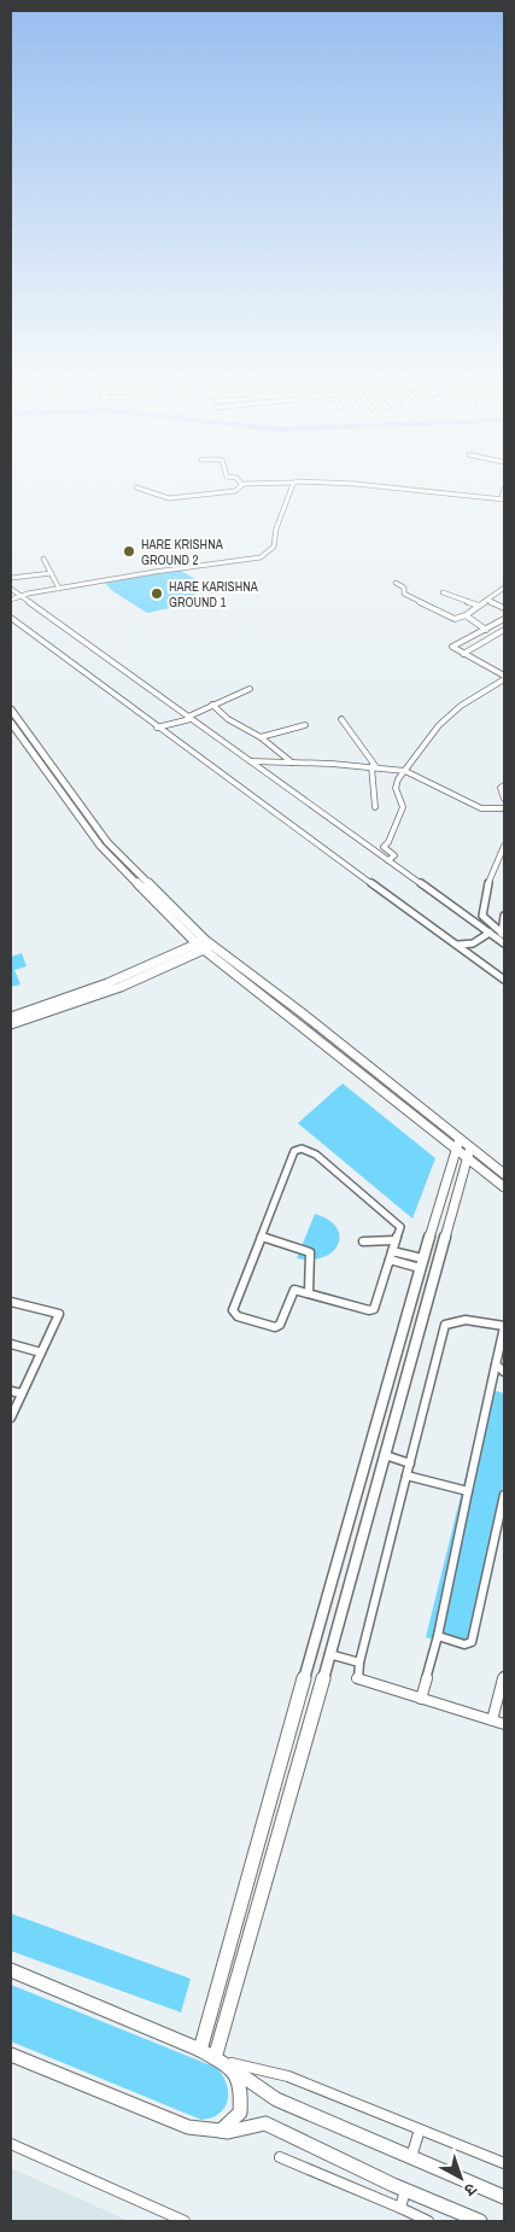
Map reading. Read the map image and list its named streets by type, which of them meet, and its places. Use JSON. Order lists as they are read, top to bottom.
{
  "places": ["HARE KRISHNA GROUND 2", "HARE KARISHNA GROUND 1"],
  "north": "bottom right"
}
